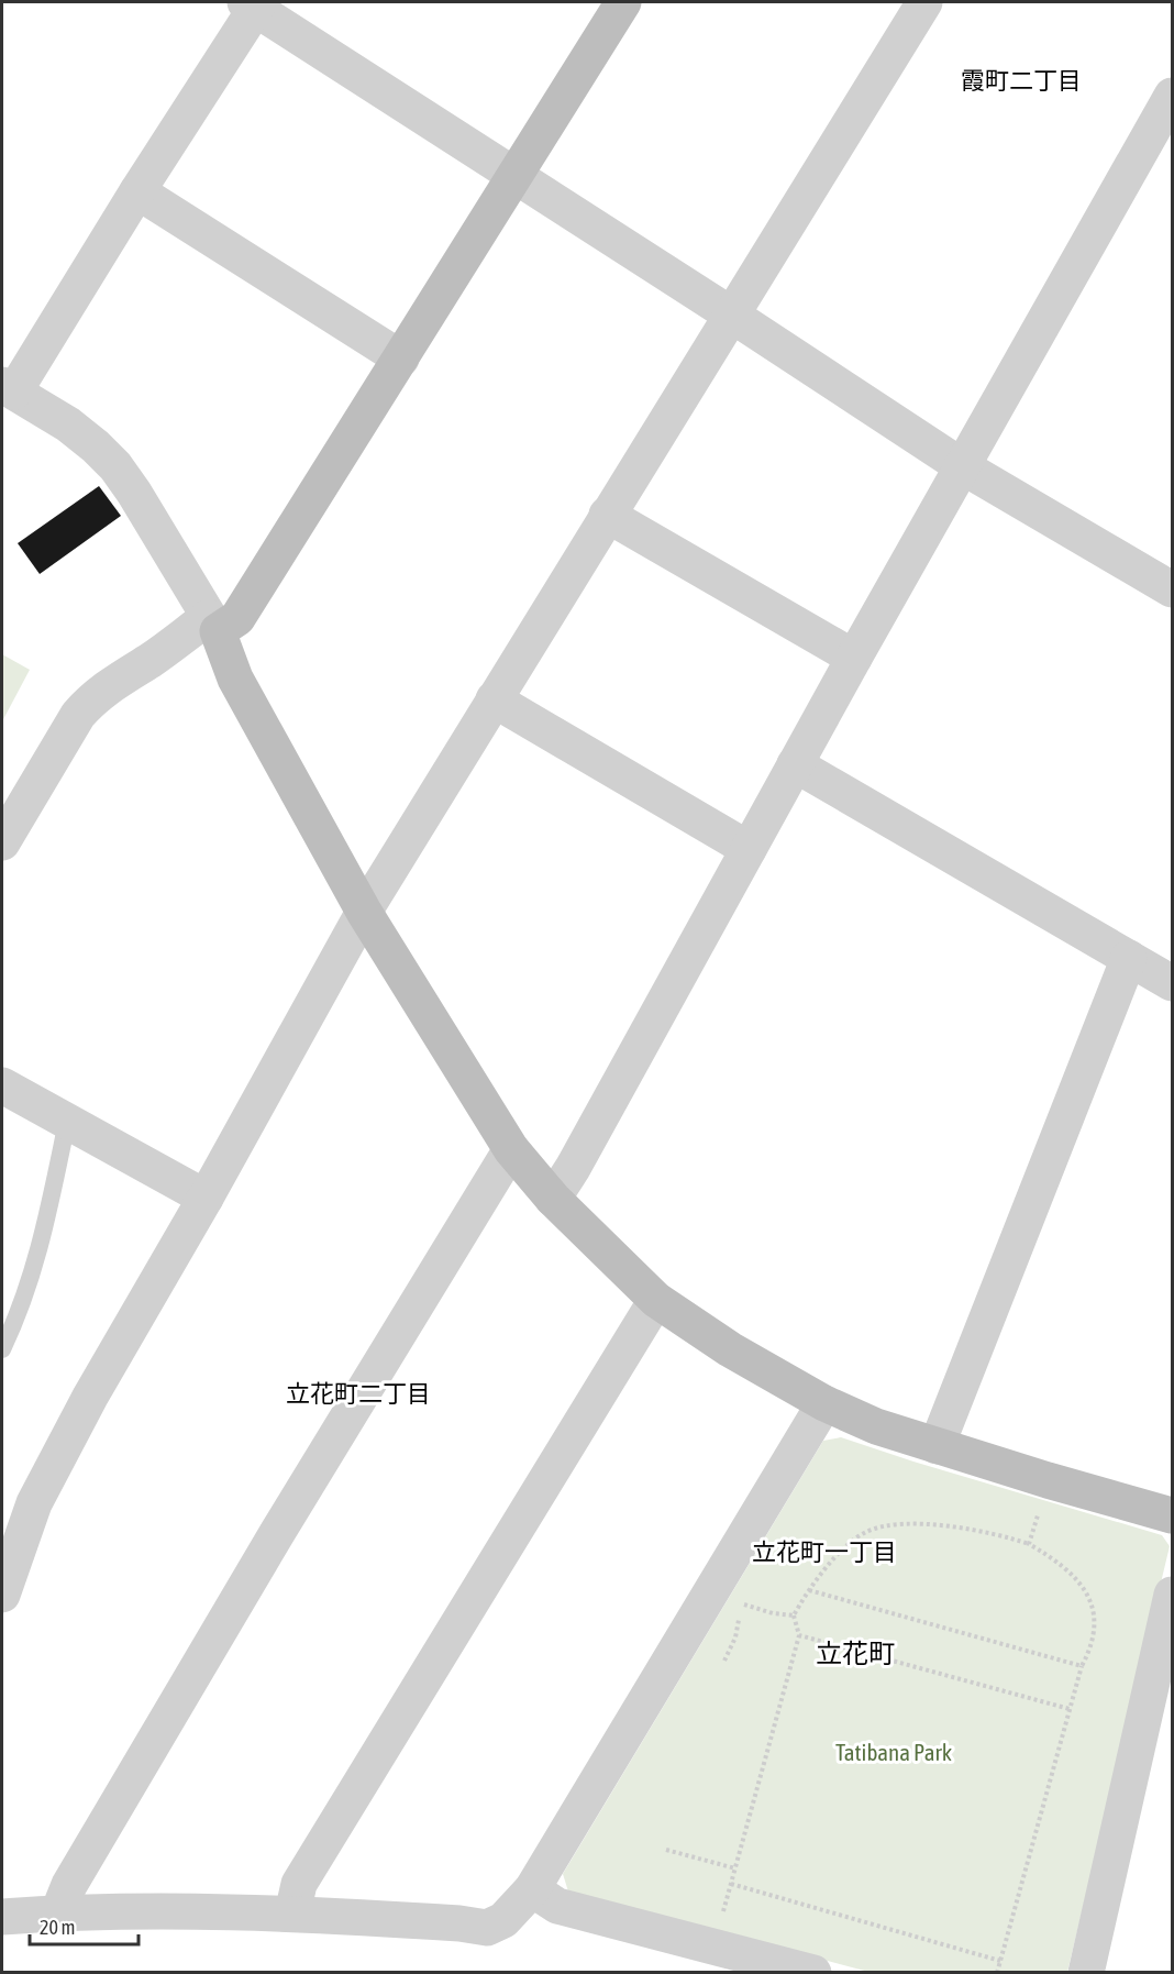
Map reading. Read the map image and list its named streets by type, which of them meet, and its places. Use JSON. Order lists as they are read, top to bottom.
{
  "districts": [
    "霞町二丁目",
    "立花町二丁目",
    "立花町一丁目",
    "立花町"
  ],
  "parks": ["Tatibana Park"],
  "scale_bar": "20 m"
}
